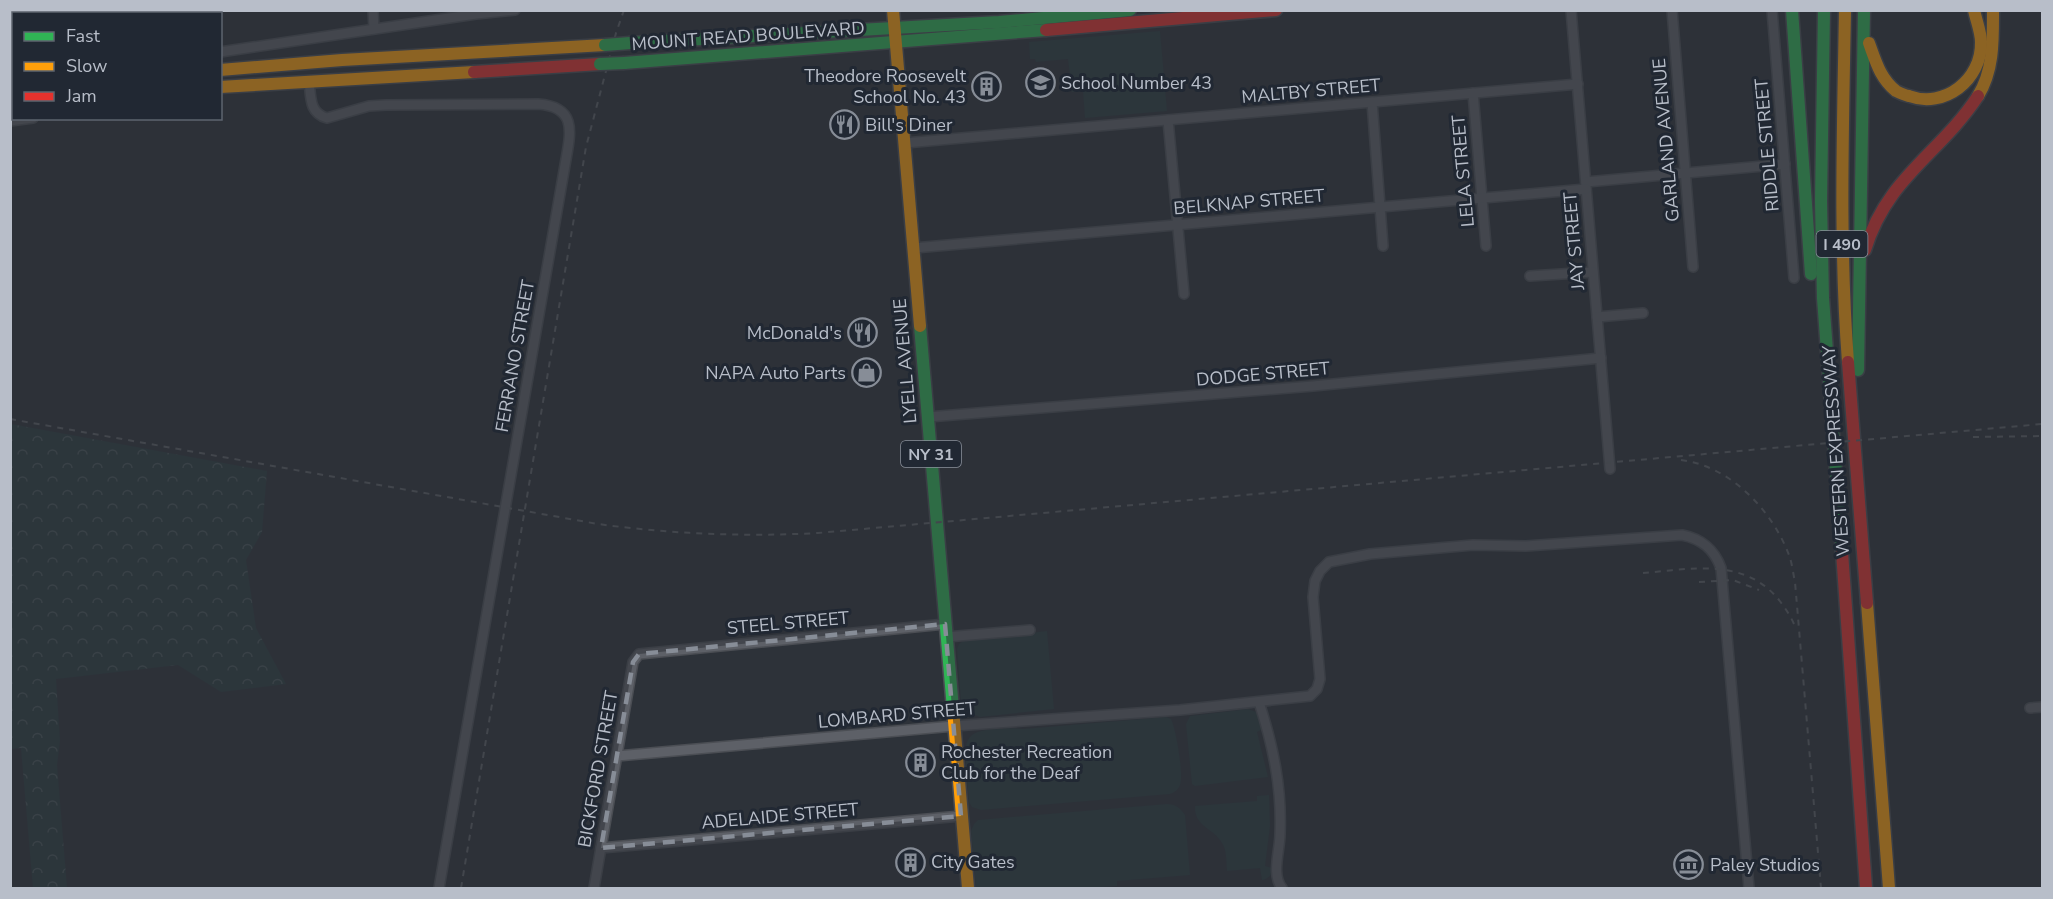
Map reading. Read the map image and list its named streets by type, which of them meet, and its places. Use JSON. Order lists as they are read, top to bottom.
{
  "streets": {
    "main road": [
      "MOUNT READ BOULEVARD",
      "I 490",
      "LYELL AVENUE",
      "WESTERN EXPRESSWAY",
      "NY 31"
    ],
    "street": [
      "MALTBY STREET",
      "GARLAND AVENUE",
      "RIDDLE STREET",
      "LELA STREET",
      "BELKNAP STREET",
      "JAY STREET",
      "FERRANO STREET",
      "DODGE STREET",
      "STEEL STREET",
      "LOMBARD STREET",
      "BICKFORD STREET",
      "ADELAIDE STREET"
    ]
  },
  "crossings": [
    ["MOUNT READ BOULEVARD", "FERRANO STREET"],
    ["MOUNT READ BOULEVARD", "LYELL AVENUE"],
    ["MALTBY STREET", "LELA STREET"],
    ["MALTBY STREET", "JAY STREET"],
    ["MALTBY STREET", "LYELL AVENUE"],
    ["GARLAND AVENUE", "BELKNAP STREET"],
    ["RIDDLE STREET", "BELKNAP STREET"],
    ["LELA STREET", "BELKNAP STREET"],
    ["BELKNAP STREET", "JAY STREET"],
    ["BELKNAP STREET", "LYELL AVENUE"],
    ["JAY STREET", "DODGE STREET"],
    ["LYELL AVENUE", "DODGE STREET"],
    ["LYELL AVENUE", "STEEL STREET"],
    ["LYELL AVENUE", "LOMBARD STREET"],
    ["LYELL AVENUE", "ADELAIDE STREET"],
    ["STEEL STREET", "BICKFORD STREET"],
    ["LOMBARD STREET", "BICKFORD STREET"],
    ["BICKFORD STREET", "ADELAIDE STREET"]
  ],
  "places": {
    "school or university": ["School Number 43"],
    "building": ["Theodore Roosevelt School No. 43", "Rochester Recreation Club for the Deaf", "City Gates"],
    "restaurant": ["Bill's Diner", "McDonald's"],
    "shop": ["NAPA Auto Parts"],
    "museum": ["Paley Studios"]
  },
  "legend": ["Fast", "Slow", "Jam"]
}
